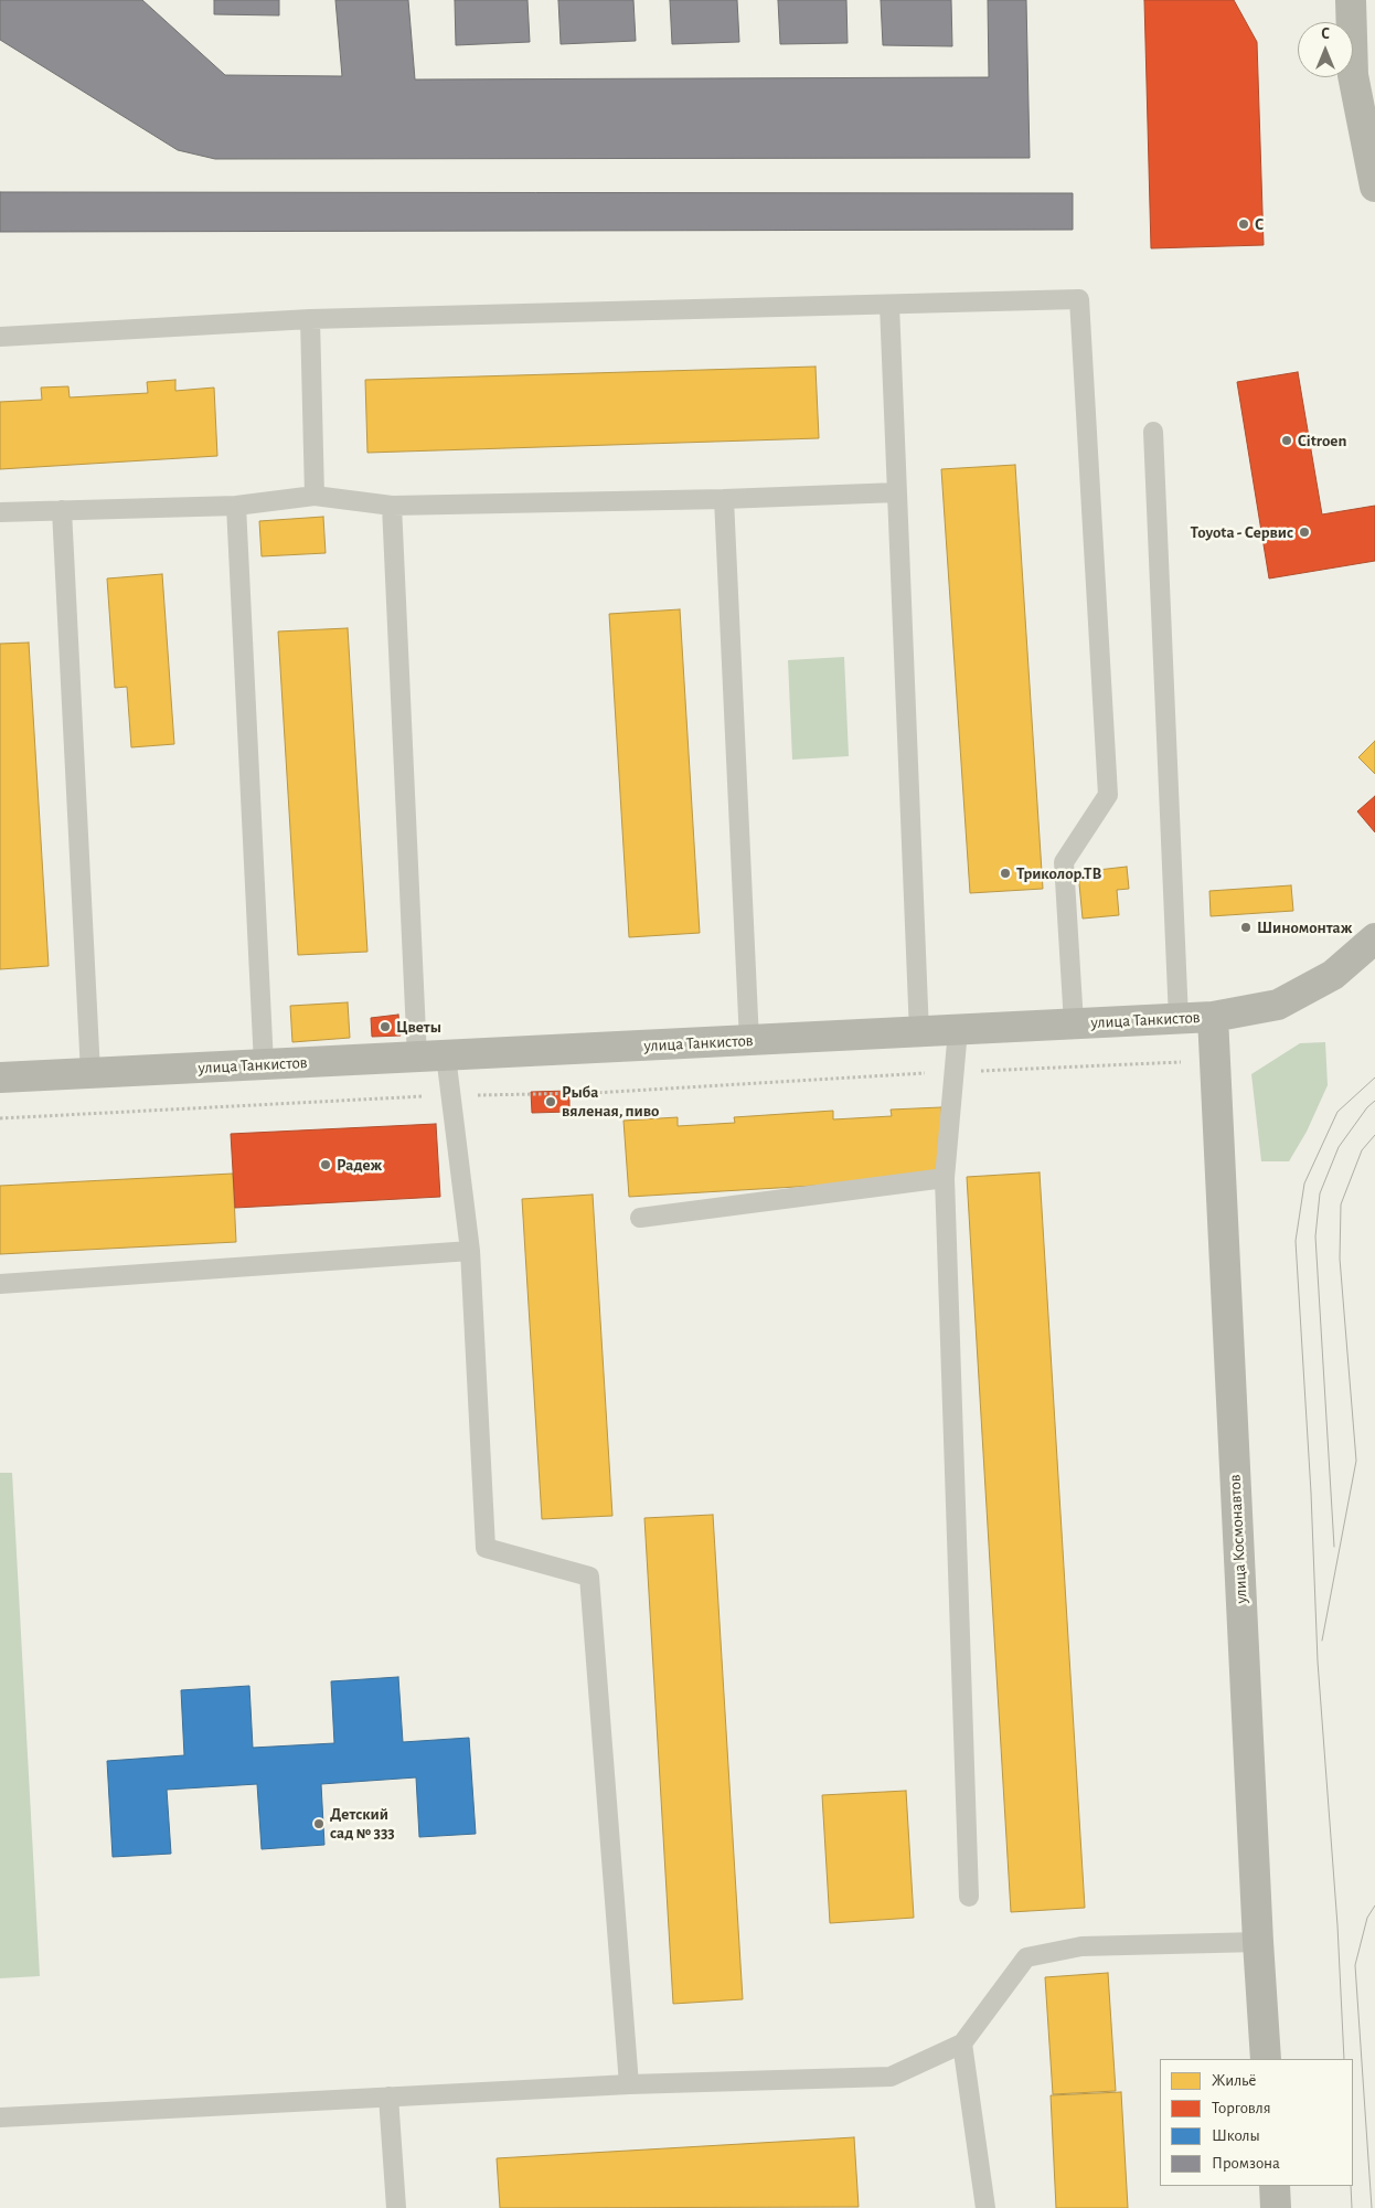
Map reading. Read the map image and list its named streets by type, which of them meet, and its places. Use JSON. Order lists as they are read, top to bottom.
{
  "streets": {
    "main road": ["улица Танкистов", "улица Космонавтов"]
  },
  "crossings": [
    ["улица Танкистов", "улица Космонавтов"]
  ],
  "places": [
    "С",
    "Citroen",
    "Toyota - Сервис",
    "Триколор.ТВ",
    "Шиномонтаж",
    "Цветы",
    "Рыба вяленая, пиво",
    "Радеж",
    "Детский сад № 333"
  ],
  "legend": [
    "Жильё",
    "Торговля",
    "Школы",
    "Промзона"
  ],
  "north": "top"
}
